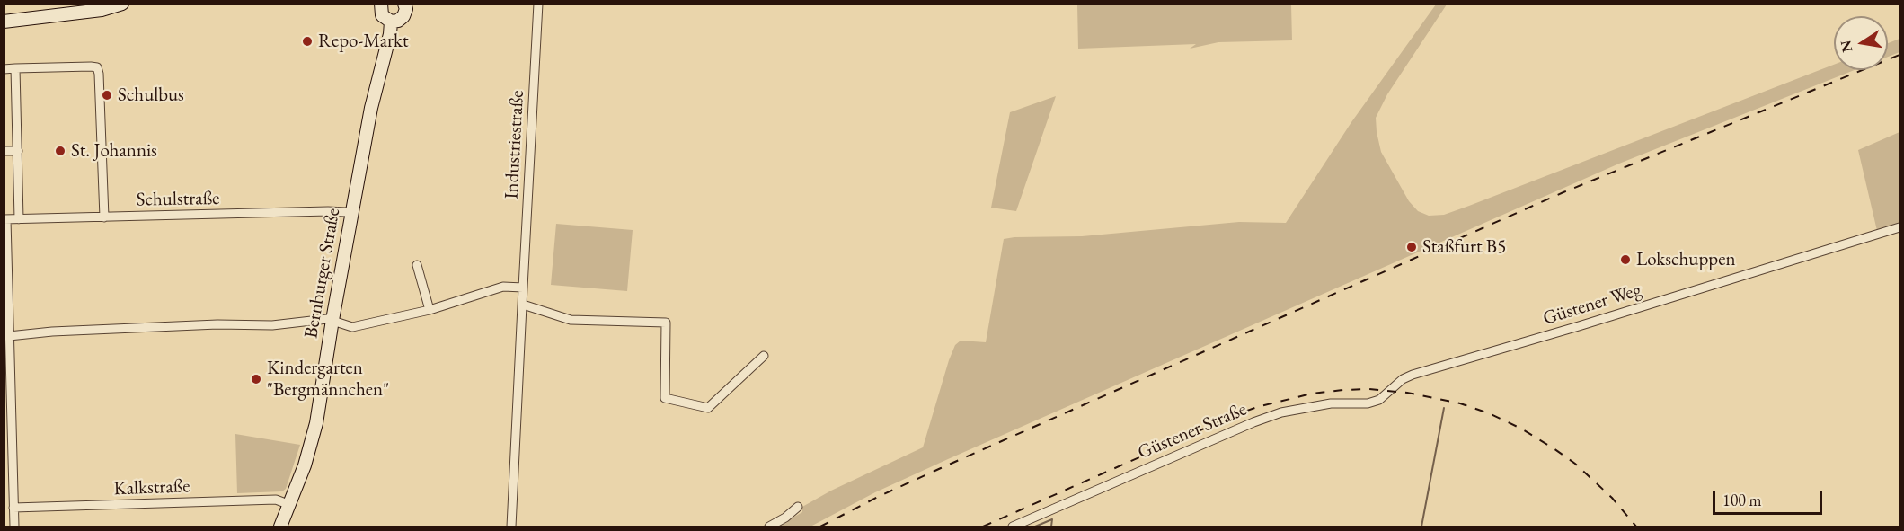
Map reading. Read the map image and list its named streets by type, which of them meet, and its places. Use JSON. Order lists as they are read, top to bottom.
{
  "streets": {
    "main road": ["Bernburger Straße"],
    "street": [
      "Industriestraße",
      "Schulstraße",
      "Güstener Weg",
      "Güstener Straße",
      "Kalkstraße"
    ]
  },
  "crossings": [
    ["Schulstraße", "Bernburger Straße"],
    ["Bernburger Straße", "Kalkstraße"],
    ["Güstener Weg", "Güstener Straße"]
  ],
  "places": [
    "Repo-Markt",
    "Schulbus",
    "St. Johannis",
    "Staßfurt B5",
    "Lokschuppen",
    "Kindergarten \"Bergmännchen\""
  ],
  "scale_bar": "100 m",
  "north": "left"
}
